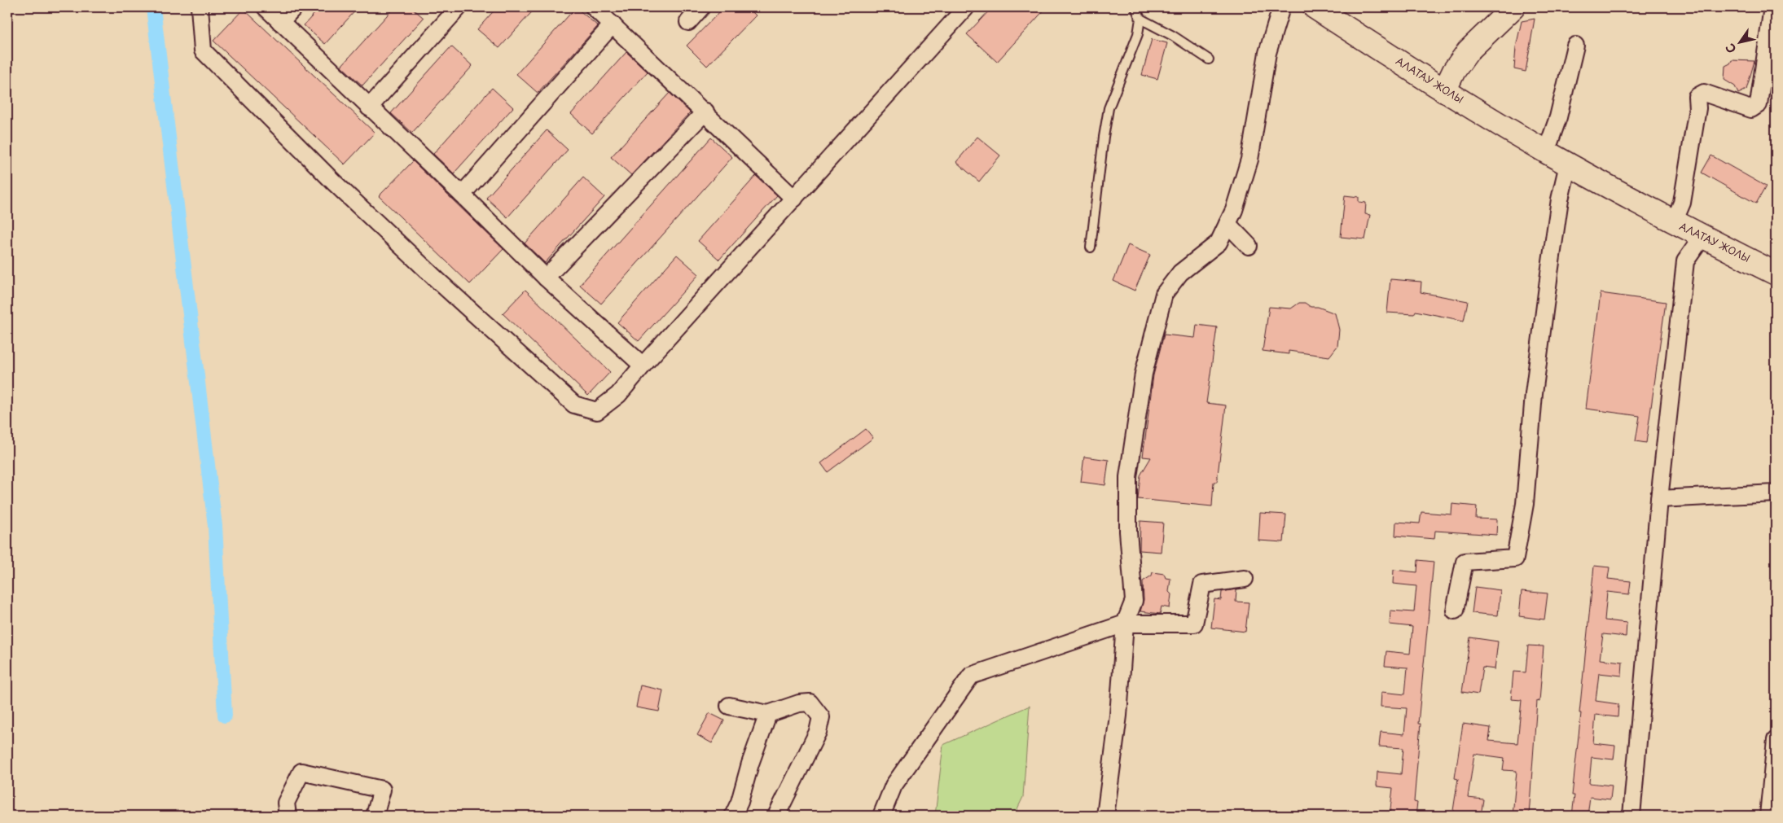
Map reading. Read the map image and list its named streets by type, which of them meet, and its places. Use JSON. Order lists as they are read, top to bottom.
{
  "streets": {
    "main road": ["АЛАТАУ ЖОЛЫ"]
  },
  "north": "bottom left"
}
